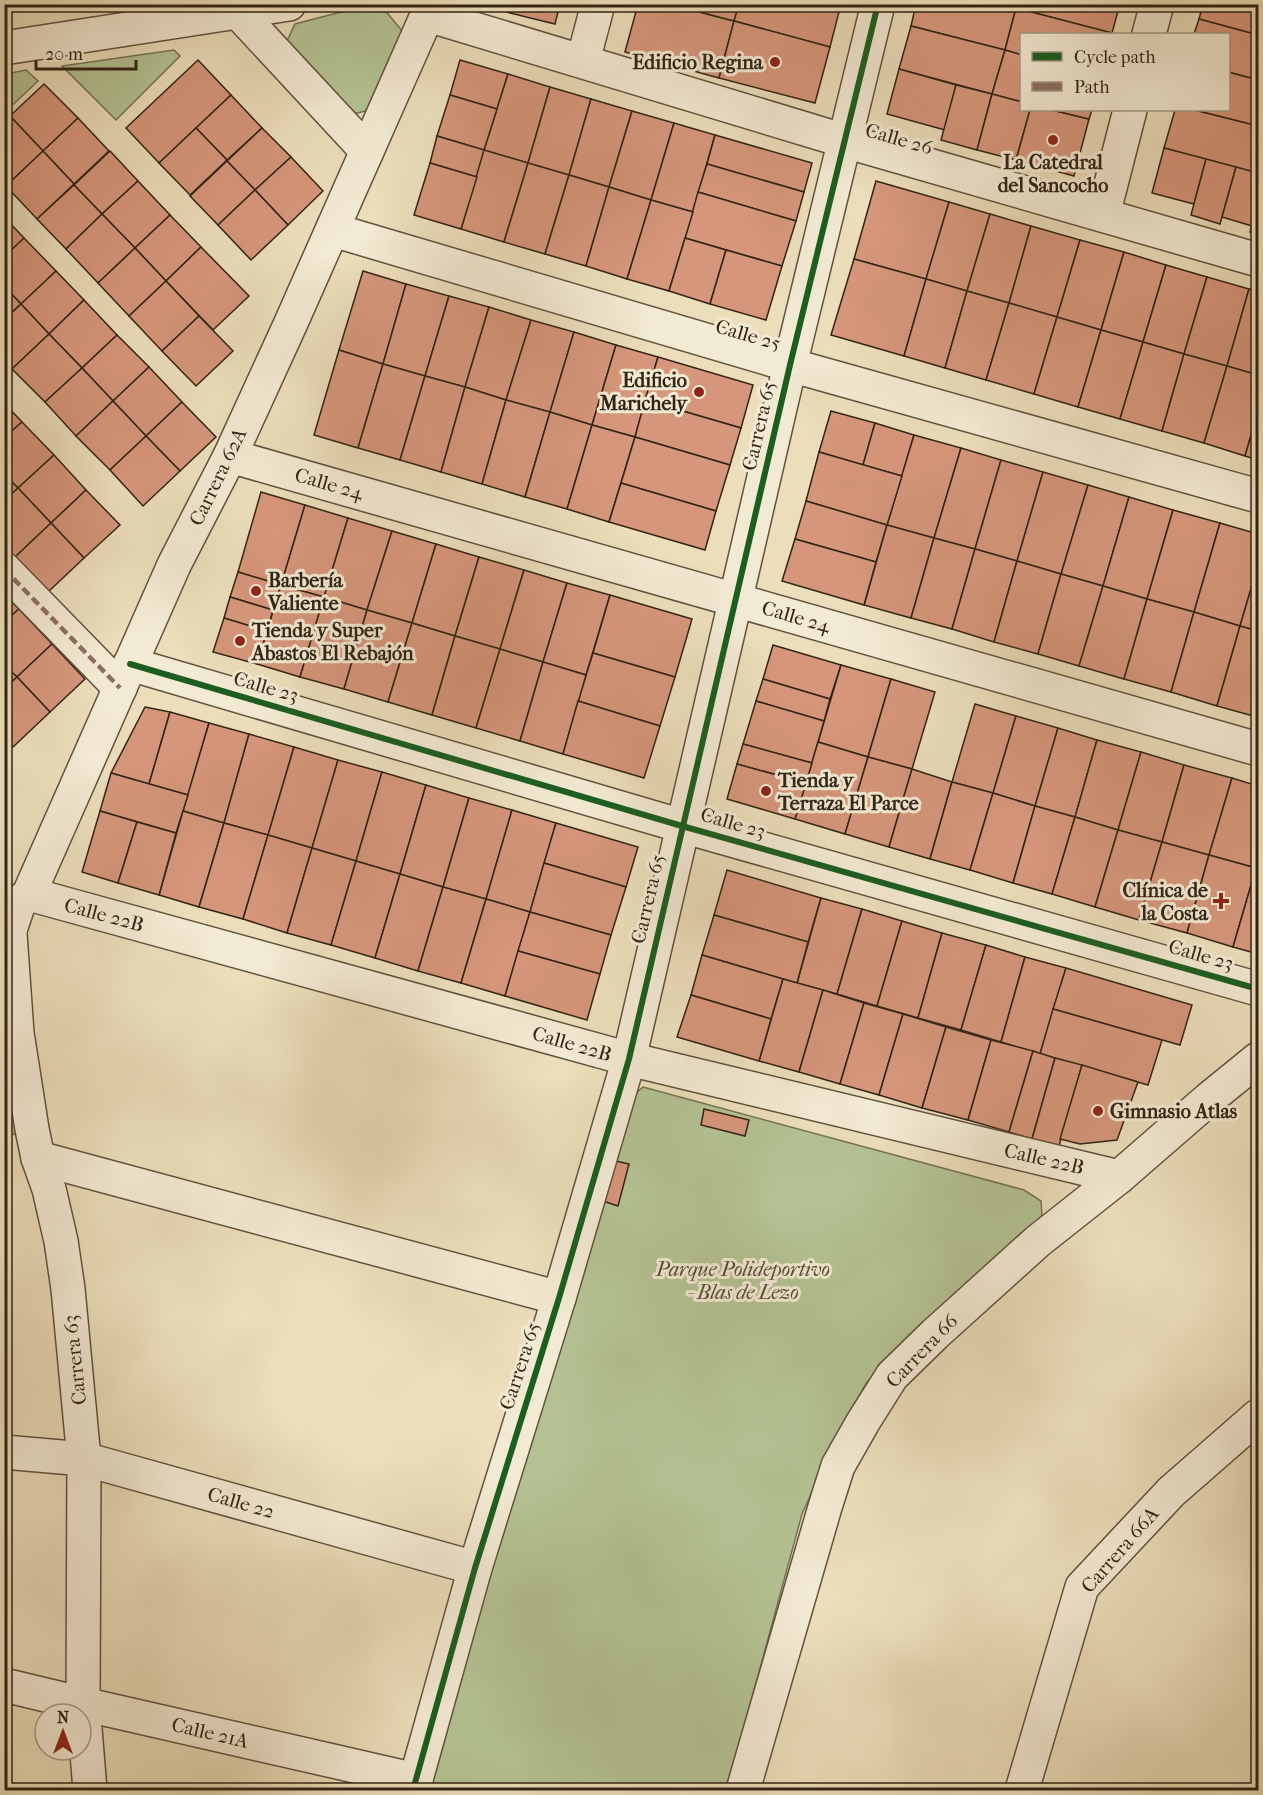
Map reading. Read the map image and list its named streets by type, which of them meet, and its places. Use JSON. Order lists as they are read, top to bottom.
{
  "streets": {
    "street": [
      "Calle 26",
      "Calle 25",
      "Carrera 65",
      "Carrera 62A",
      "Calle 24",
      "Calle 23",
      "Calle 22B",
      "Carrera 66",
      "Carrera 63",
      "Calle 22",
      "Carrera 66A",
      "Calle 21A"
    ]
  },
  "crossings": [
    ["Calle 26", "Carrera 65"],
    ["Calle 26", "Carrera 62A"],
    ["Calle 25", "Carrera 65"],
    ["Calle 25", "Carrera 62A"],
    ["Carrera 65", "Calle 24"],
    ["Carrera 65", "Calle 23"],
    ["Carrera 65", "Calle 22B"],
    ["Carrera 65", "Calle 22"],
    ["Carrera 65", "Calle 21A"],
    ["Carrera 62A", "Calle 24"],
    ["Carrera 62A", "Calle 23"],
    ["Carrera 62A", "Calle 22B"],
    ["Carrera 62A", "Carrera 63"],
    ["Calle 22B", "Carrera 66"],
    ["Carrera 63", "Calle 22"]
  ],
  "parks": ["Parque Polideportivo - Blas de Lezo"],
  "places": {
    "other": [
      "Edificio Regina",
      "La Catedral del Sancocho",
      "Edificio Marichely",
      "Barbería Valiente",
      "Tienda y Super Abastos El Rebajón",
      "Tienda y Terraza El Parce",
      "Gimnasio Atlas"
    ],
    "health": ["Clínica de la Costa"]
  },
  "legend": ["Cycle path", "Path"],
  "scale_bar": "20 m",
  "north": "top"
}
